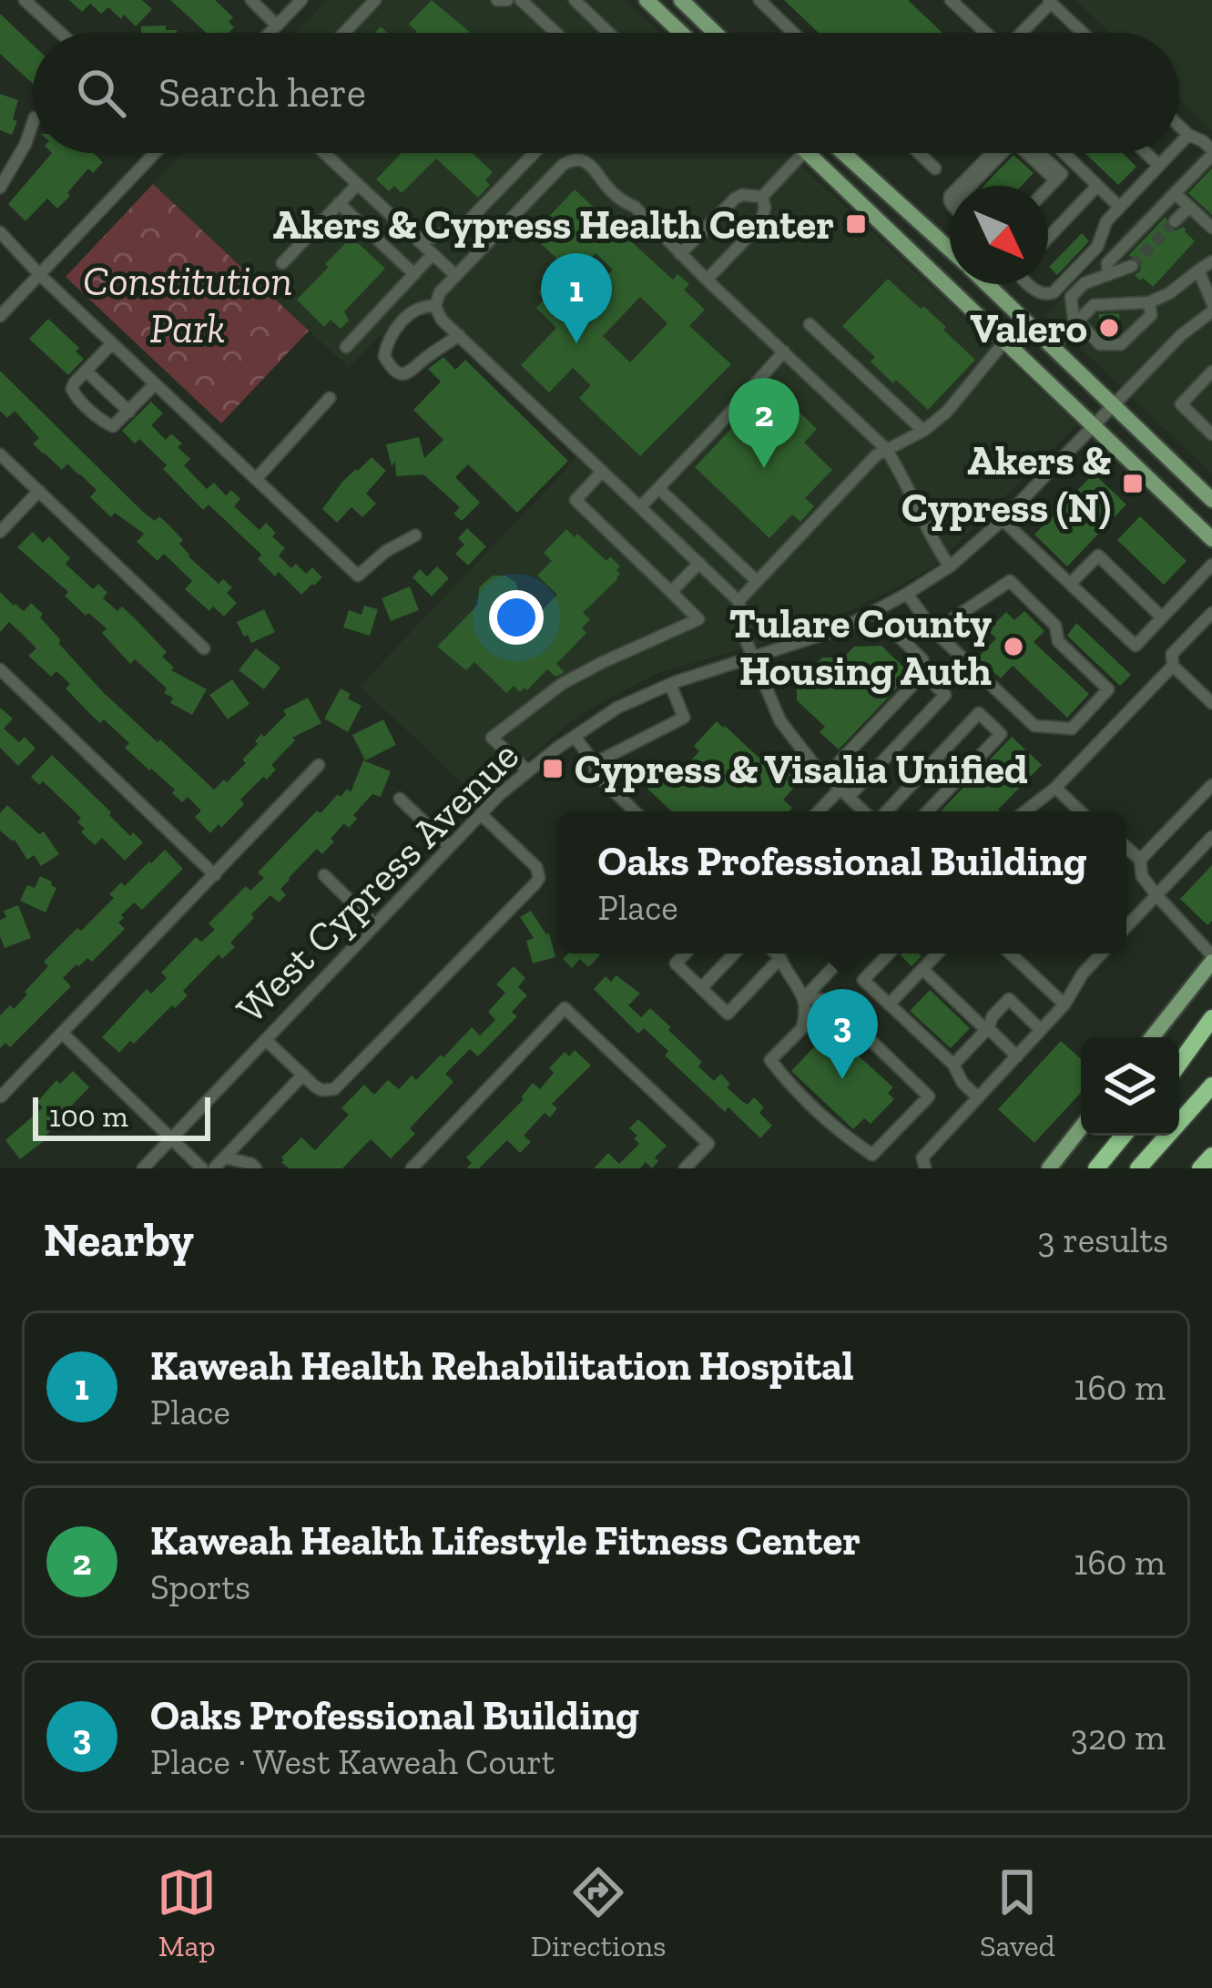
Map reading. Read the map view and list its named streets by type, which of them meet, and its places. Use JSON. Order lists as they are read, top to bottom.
{
  "streets": {
    "street": ["West Cypress Avenue"]
  },
  "parks": ["Constitution Park"],
  "places": {
    "transit": ["Akers & Cypress Health Center", "Akers & Cypress (N)", "Cypress & Visalia Unified"],
    "other": ["Valero", "Tulare County Housing Auth"]
  },
  "scale_bar": "100 m",
  "north": "bottom right",
  "page": {
    "search": "Search here",
    "pins": ["1", "2", "3"],
    "popup": ["Oaks Professional Building", "Place"],
    "scale": "100 m",
    "heading": ["Nearby", "3 results"],
    "list": [
      {
        "mark": "1",
        "name": "Kaweah Health Rehabilitation Hospital",
        "note": "Place",
        "value": "160 m"
      },
      {
        "mark": "2",
        "name": "Kaweah Health Lifestyle Fitness Center",
        "note": "Sports",
        "value": "160 m"
      },
      {
        "mark": "3",
        "name": "Oaks Professional Building",
        "note": "Place · West Kaweah Court",
        "value": "320 m"
      }
    ],
    "nav": ["Map", "Directions", "Saved"]
  }
}
